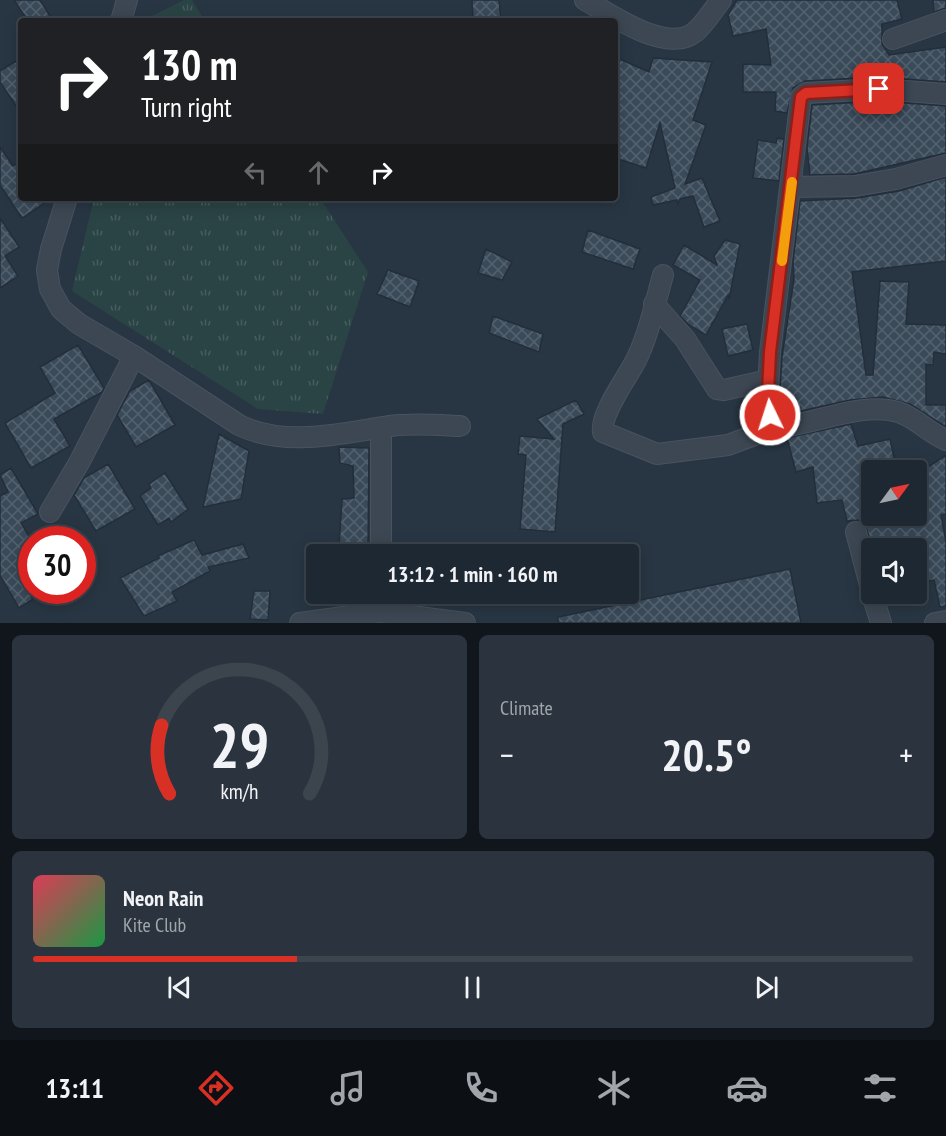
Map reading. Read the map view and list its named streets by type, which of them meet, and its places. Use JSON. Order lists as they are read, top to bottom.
{
  "north": "top right",
  "page": {
    "turn": ["130 m", "Turn right"],
    "limit": "30",
    "trip": "13:12 · 1 min · 160 m",
    "tile": "Climate",
    "heat": ["−", "20.5°", "+"],
    "song": ["Neon Rain", "Kite Club"],
    "tabs": "13:11",
    "gauge": ["29", "km/h"]
  }
}
